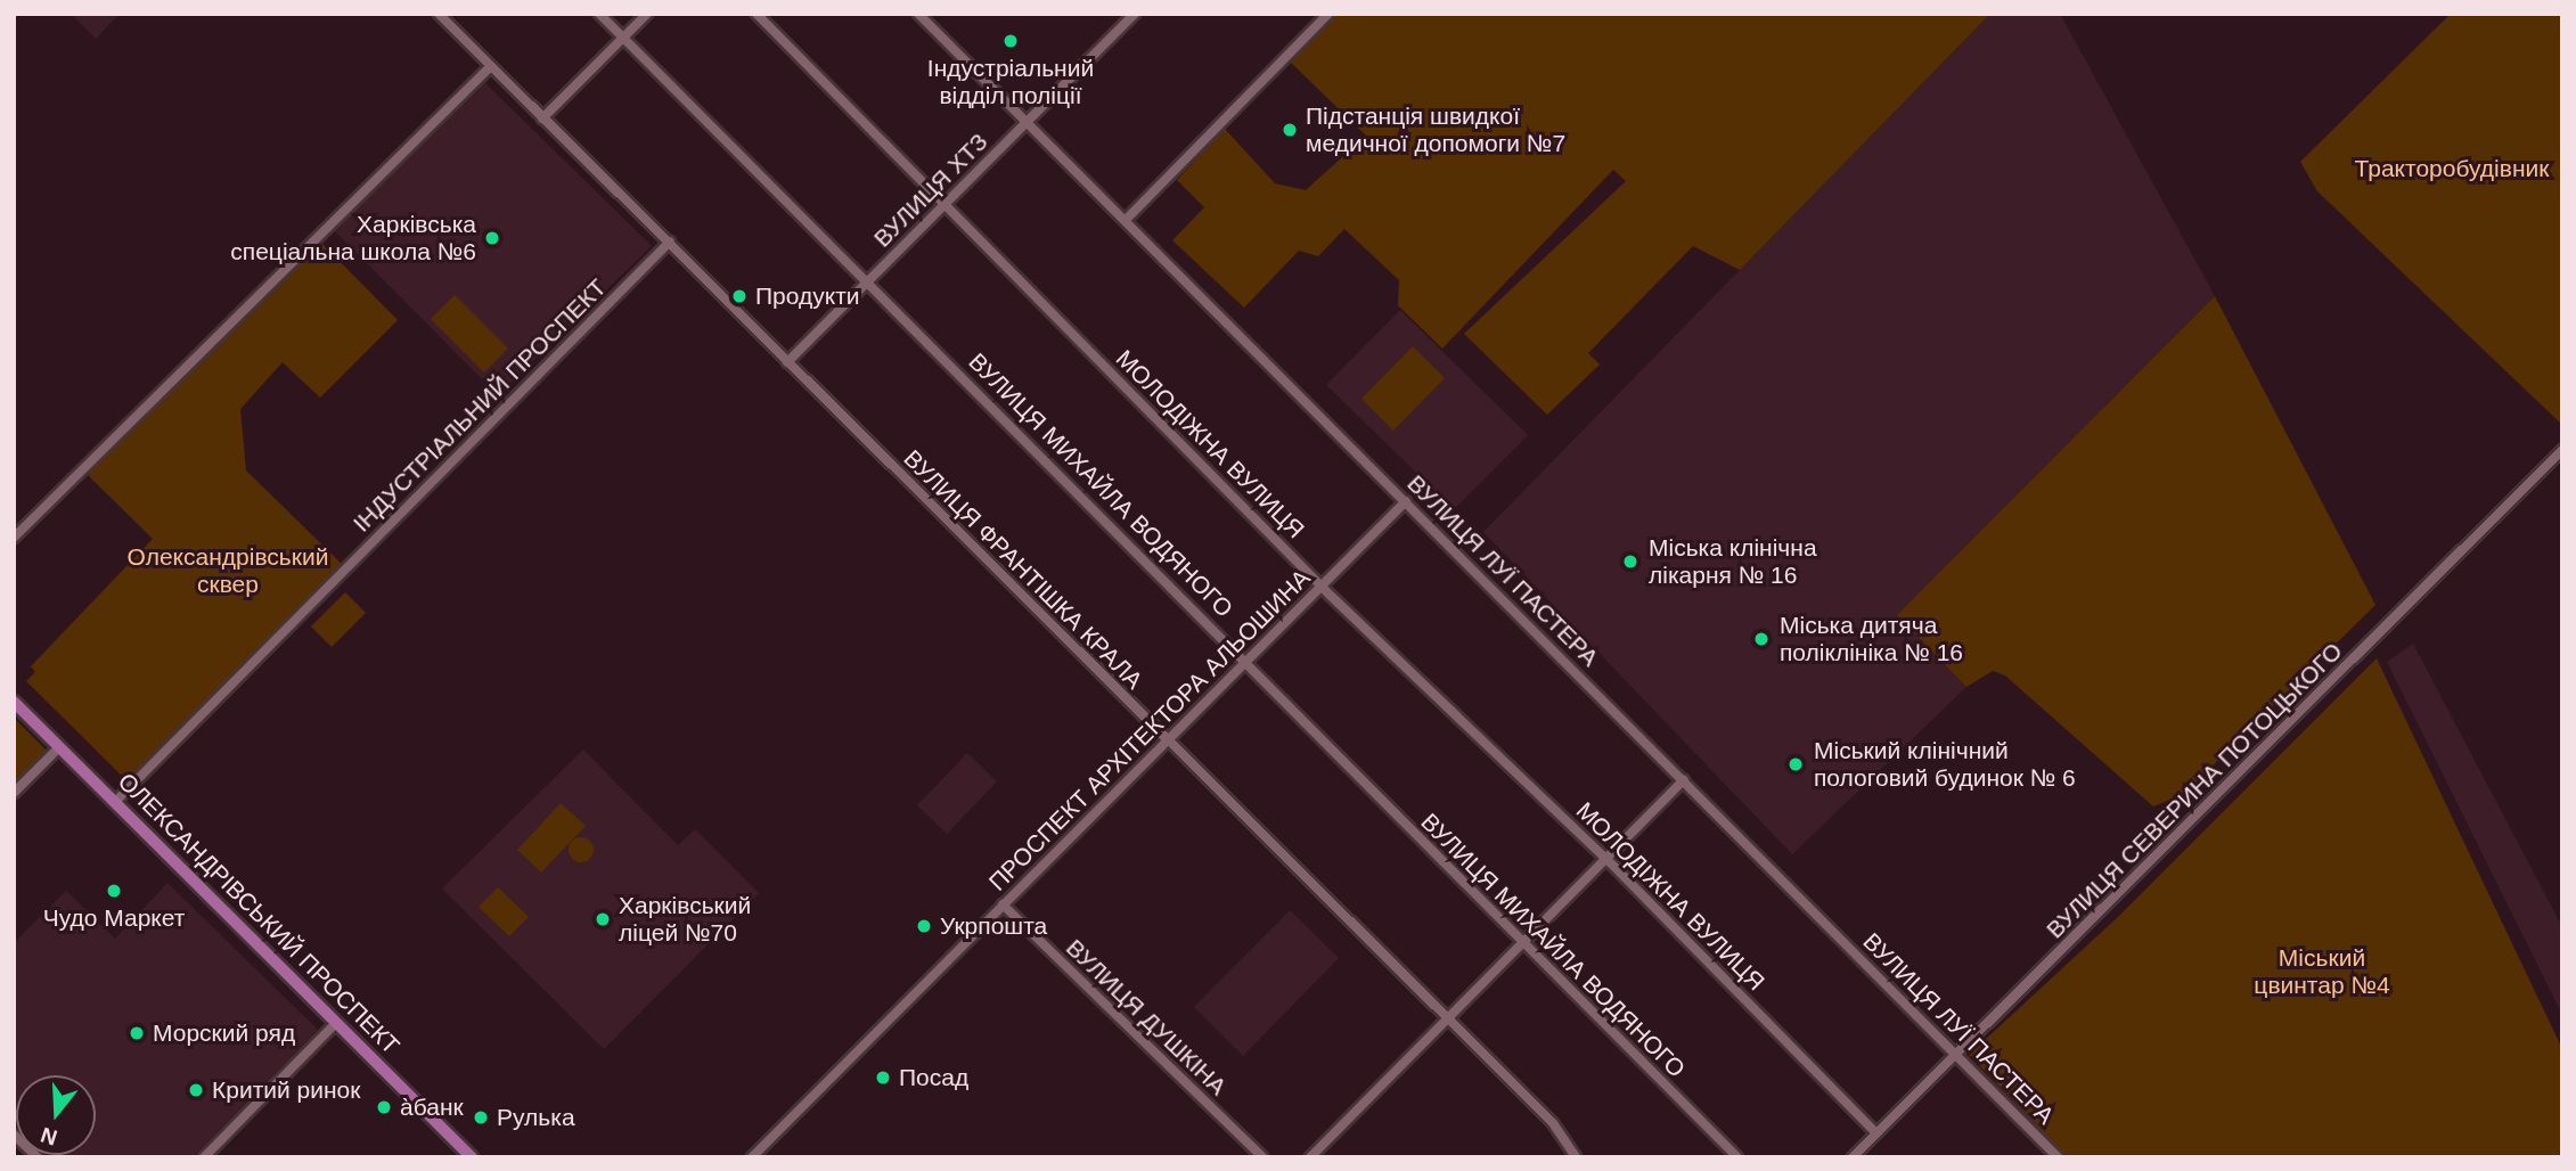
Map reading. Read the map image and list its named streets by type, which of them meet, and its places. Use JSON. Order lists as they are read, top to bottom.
{
  "streets": {
    "main road": ["ОЛЕКСАНДРІВСЬКИЙ ПРОСПЕКТ"],
    "street": [
      "ВУЛИЦЯ ХТЗ",
      "ІНДУСТРІАЛЬНИЙ ПРОСПЕКТ",
      "МОЛОДІЖНА ВУЛИЦЯ",
      "ВУЛИЦЯ МИХАЙЛА ВОДЯНОГО",
      "ВУЛИЦЯ ФРАНТІШКА КРАЛА",
      "ВУЛИЦЯ ЛУЇ ПАСТЕРА",
      "ПРОСПЕКТ АРХІТЕКТОРА АЛЬОШИНА",
      "ВУЛИЦЯ СЕВЕРИНА ПОТОЦЬКОГО",
      "ВУЛИЦЯ ДУШКІНА"
    ]
  },
  "crossings": [
    ["ВУЛИЦЯ ХТЗ", "МОЛОДІЖНА ВУЛИЦЯ"],
    ["ВУЛИЦЯ ХТЗ", "ВУЛИЦЯ МИХАЙЛА ВОДЯНОГО"],
    ["ВУЛИЦЯ ХТЗ", "ВУЛИЦЯ ФРАНТІШКА КРАЛА"],
    ["ВУЛИЦЯ ХТЗ", "ВУЛИЦЯ ЛУЇ ПАСТЕРА"],
    ["ІНДУСТРІАЛЬНИЙ ПРОСПЕКТ", "ВУЛИЦЯ ФРАНТІШКА КРАЛА"],
    ["ІНДУСТРІАЛЬНИЙ ПРОСПЕКТ", "ОЛЕКСАНДРІВСЬКИЙ ПРОСПЕКТ"],
    ["МОЛОДІЖНА ВУЛИЦЯ", "ПРОСПЕКТ АРХІТЕКТОРА АЛЬОШИНА"],
    ["МОЛОДІЖНА ВУЛИЦЯ", "ВУЛИЦЯ СЕВЕРИНА ПОТОЦЬКОГО"],
    ["ВУЛИЦЯ МИХАЙЛА ВОДЯНОГО", "ПРОСПЕКТ АРХІТЕКТОРА АЛЬОШИНА"],
    ["ВУЛИЦЯ ФРАНТІШКА КРАЛА", "ПРОСПЕКТ АРХІТЕКТОРА АЛЬОШИНА"],
    ["ВУЛИЦЯ ЛУЇ ПАСТЕРА", "ПРОСПЕКТ АРХІТЕКТОРА АЛЬОШИНА"],
    ["ВУЛИЦЯ ЛУЇ ПАСТЕРА", "ВУЛИЦЯ СЕВЕРИНА ПОТОЦЬКОГО"],
    ["ПРОСПЕКТ АРХІТЕКТОРА АЛЬОШИНА", "ВУЛИЦЯ ДУШКІНА"]
  ],
  "parks": ["Тракторобудівник", "Олександрівський сквер", "Міський цвинтар №4"],
  "places": [
    "Індустріальний відділ поліції",
    "Підстанція швидкої медичної допомоги №7",
    "Харківська спеціальна школа №6",
    "Продукти",
    "Міська клінічна лікарня № 16",
    "Міська дитяча поліклініка № 16",
    "Міський клінічний пологовий будинок № 6",
    "Чудо Маркет",
    "Харківський ліцей №70",
    "Укрпошта",
    "Морский ряд",
    "Посад",
    "Критий ринок",
    "а̀банк",
    "Рулька"
  ],
  "north": "bottom"
}
